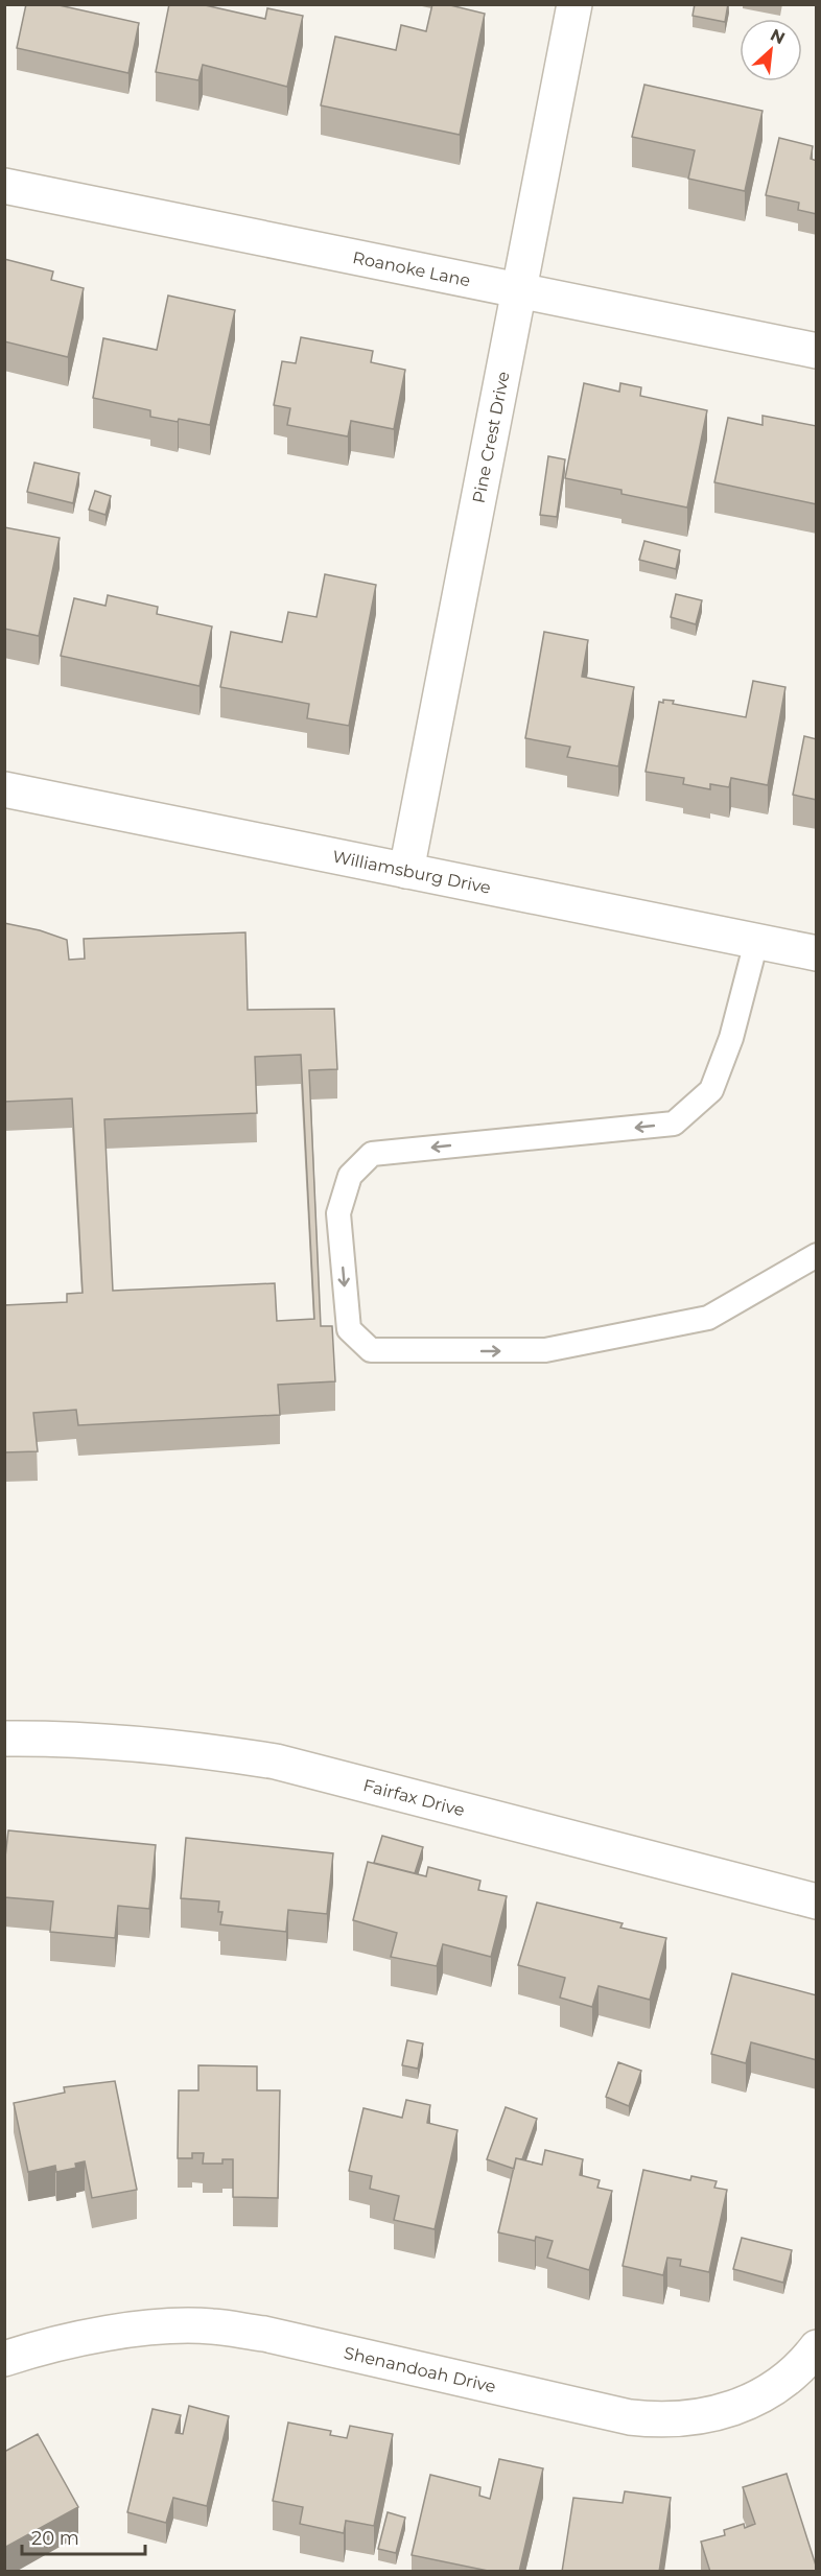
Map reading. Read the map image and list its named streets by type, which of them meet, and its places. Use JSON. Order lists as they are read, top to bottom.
{
  "streets": {
    "street": [
      "Roanoke Lane",
      "Pine Crest Drive",
      "Williamsburg Drive",
      "Fairfax Drive",
      "Shenandoah Drive"
    ]
  },
  "crossings": [
    ["Roanoke Lane", "Pine Crest Drive"],
    ["Pine Crest Drive", "Williamsburg Drive"]
  ],
  "scale_bar": "20 m",
  "north": "top right"
}
